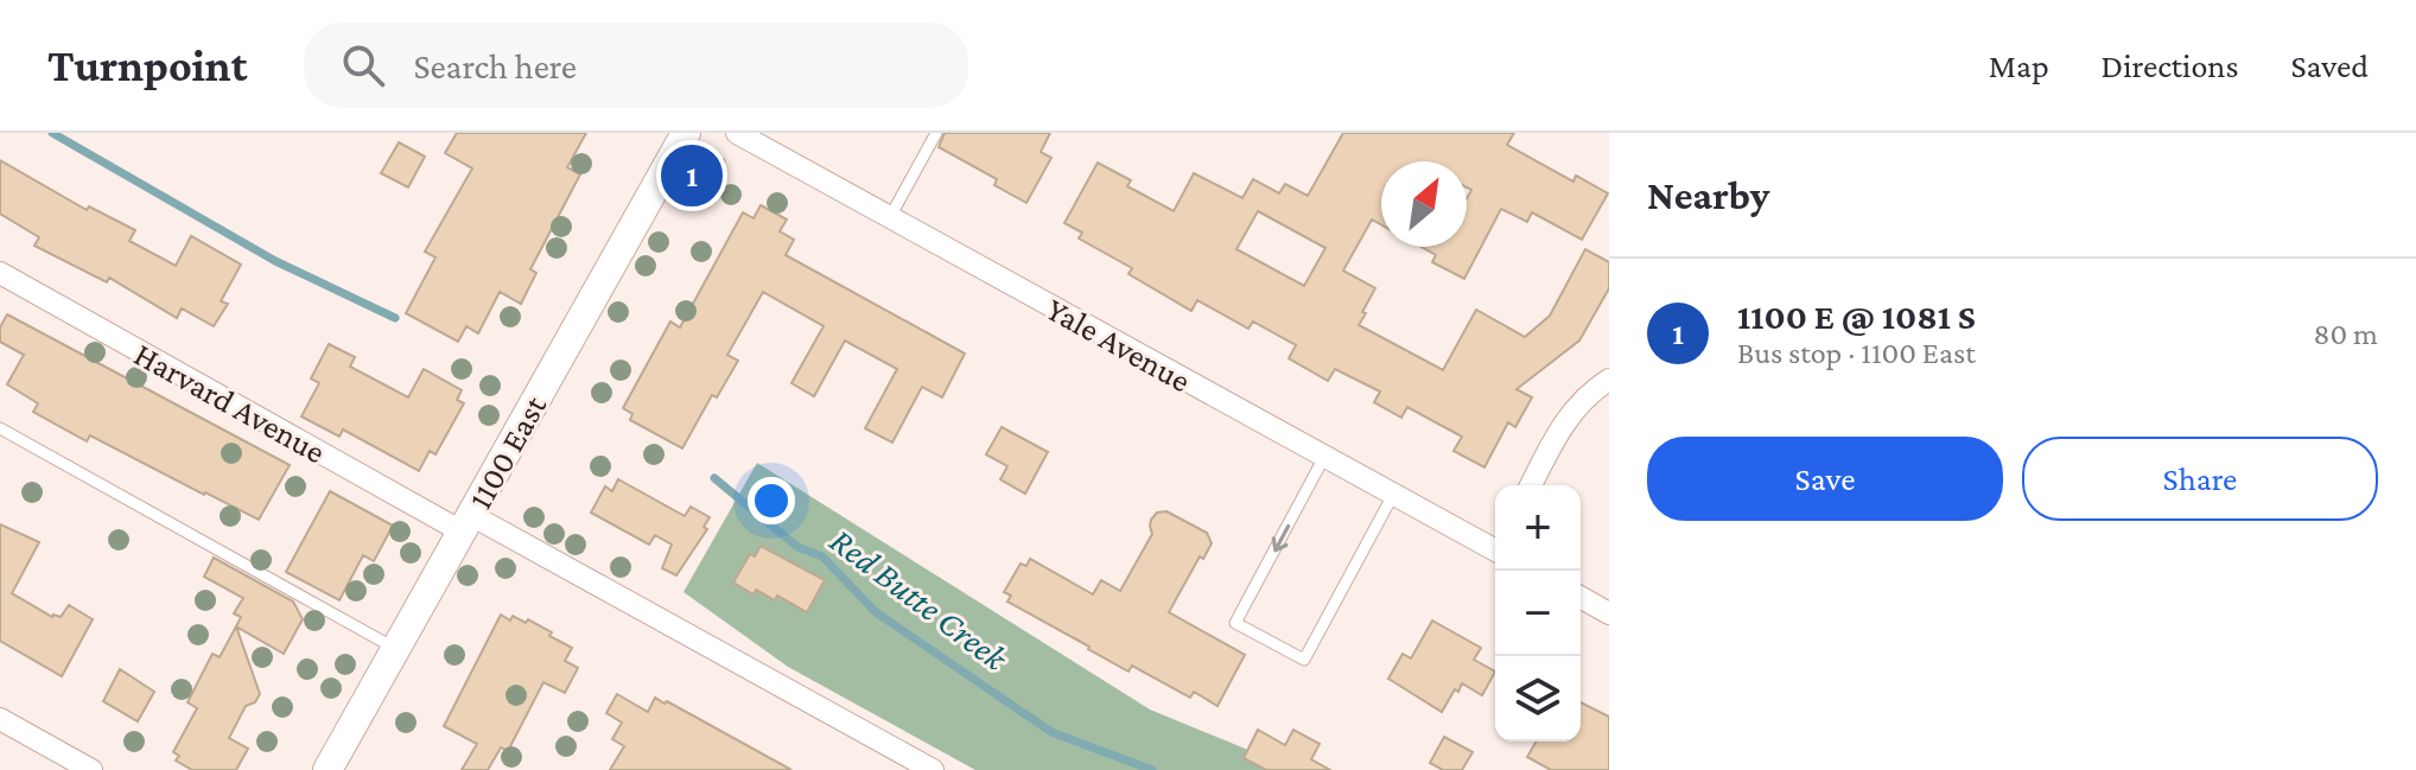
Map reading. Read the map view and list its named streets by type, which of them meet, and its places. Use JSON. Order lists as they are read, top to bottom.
{
  "streets": {
    "street": ["Yale Avenue", "Harvard Avenue", "1100 East"]
  },
  "crossings": [
    ["Harvard Avenue", "1100 East"]
  ],
  "water": ["Red Butte Creek"],
  "north": "top right",
  "page": {
    "header": "Turnpoint",
    "search": "Search here",
    "nav": ["Map", "Directions", "Saved"],
    "heading": "Nearby",
    "pins": "1",
    "list": [
      {
        "mark": "1",
        "name": "1100 E @ 1081 S",
        "note": "Bus stop · 1100 East",
        "value": "80 m"
      }
    ],
    "buttons": ["Save", "Share"],
    "map_buttons": ["+", "−"]
  }
}
